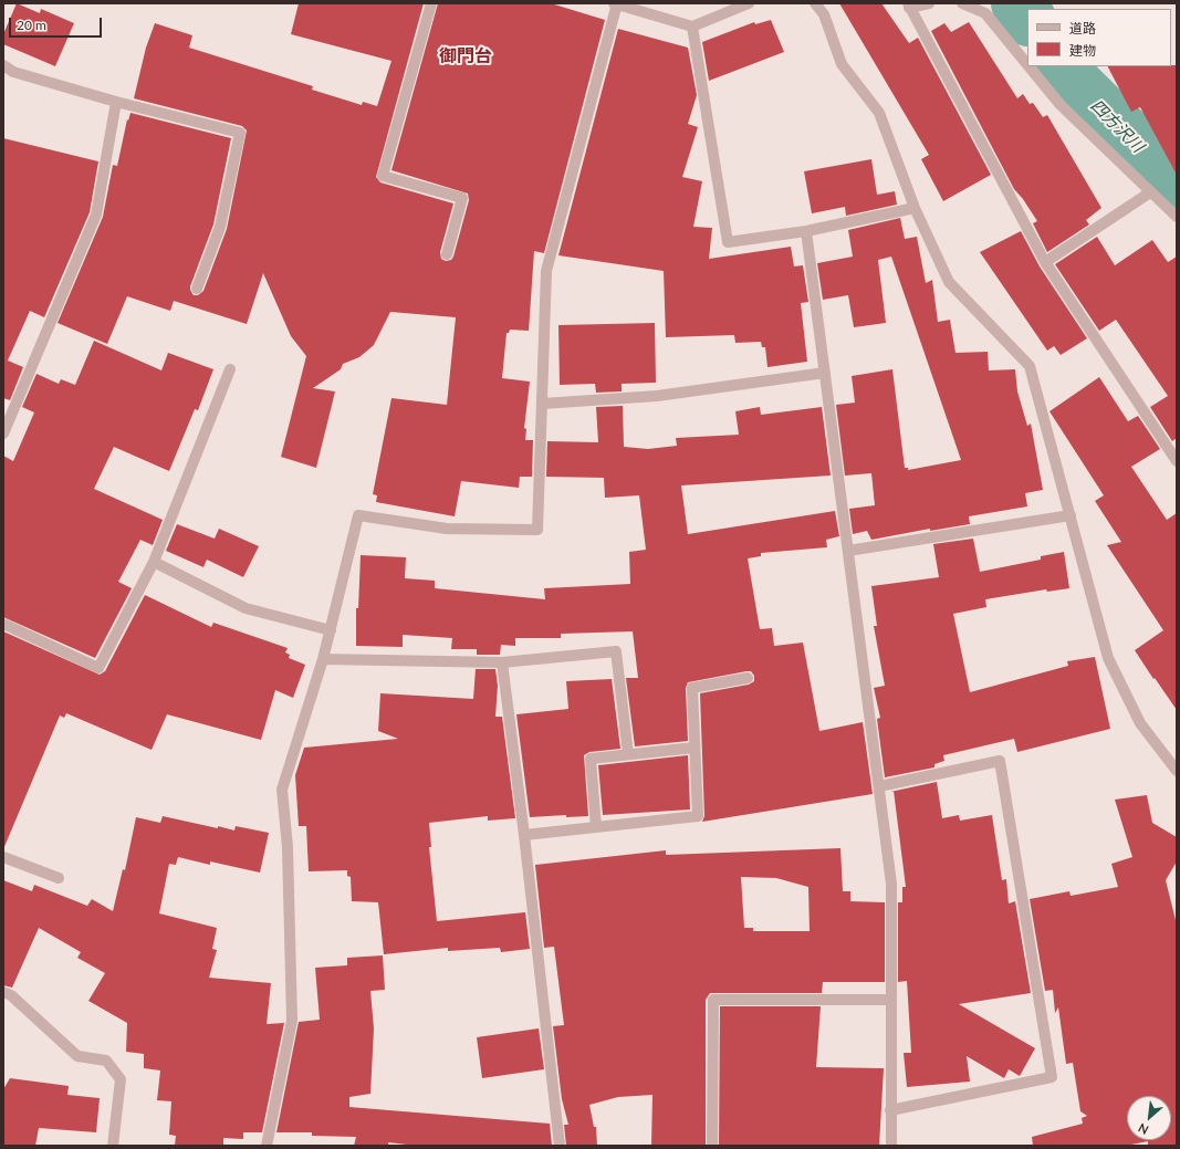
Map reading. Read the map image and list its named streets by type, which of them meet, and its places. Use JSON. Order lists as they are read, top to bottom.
{
  "districts": ["御門台"],
  "water": ["四方沢川"],
  "legend": ["道路", "建物"],
  "scale_bar": "20 m",
  "north": "bottom left"
}
